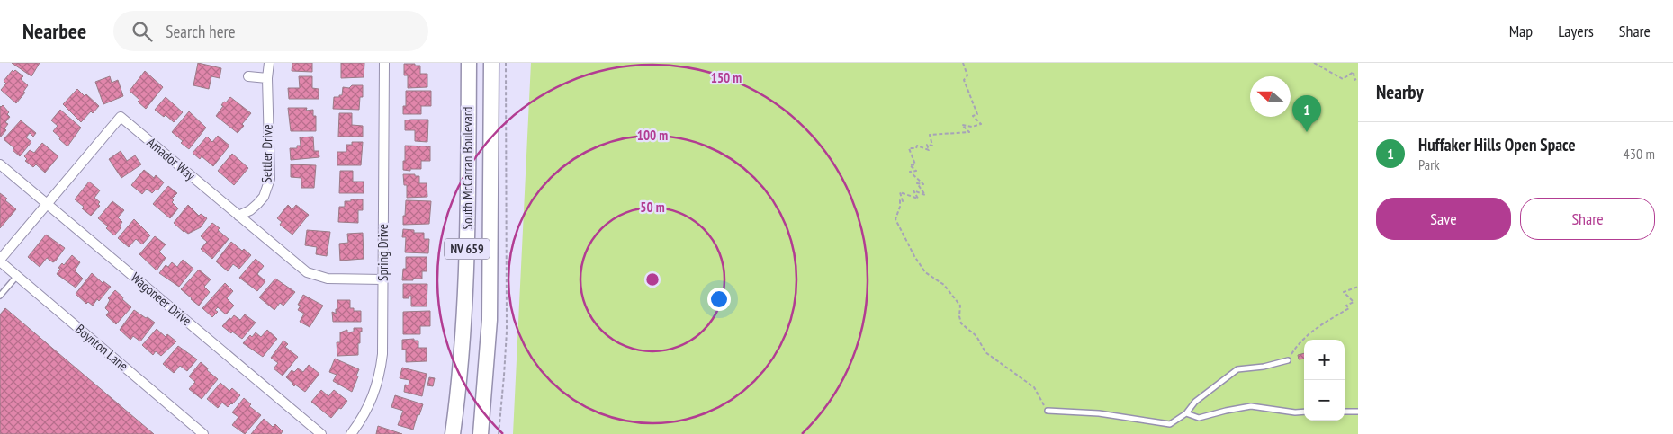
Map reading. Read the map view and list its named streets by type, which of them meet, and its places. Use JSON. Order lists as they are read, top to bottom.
{
  "streets": {
    "main road": ["South McCarran Boulevard", "NV 659"],
    "street": [
      "Settler Drive",
      "Amador Way",
      "Spring Drive",
      "Wagoneer Drive",
      "Boynton Lane"
    ]
  },
  "crossings": [
    ["Settler Drive", "Amador Way"],
    ["Amador Way", "Spring Drive"],
    ["Amador Way", "Wagoneer Drive"],
    ["Amador Way", "Boynton Lane"]
  ],
  "north": "left",
  "page": {
    "header": "Nearbee",
    "search": "Search here",
    "nav": ["Map", "Layers", "Share"],
    "heading": "Nearby",
    "pins": "1",
    "list": [
      {
        "mark": "1",
        "name": "Huffaker Hills Open Space",
        "note": "Park",
        "value": "430 m"
      }
    ],
    "buttons": ["Save", "Share"],
    "map_buttons": ["+", "−"]
  },
  "rings": ["150 m", "100 m", "50 m"]
}
